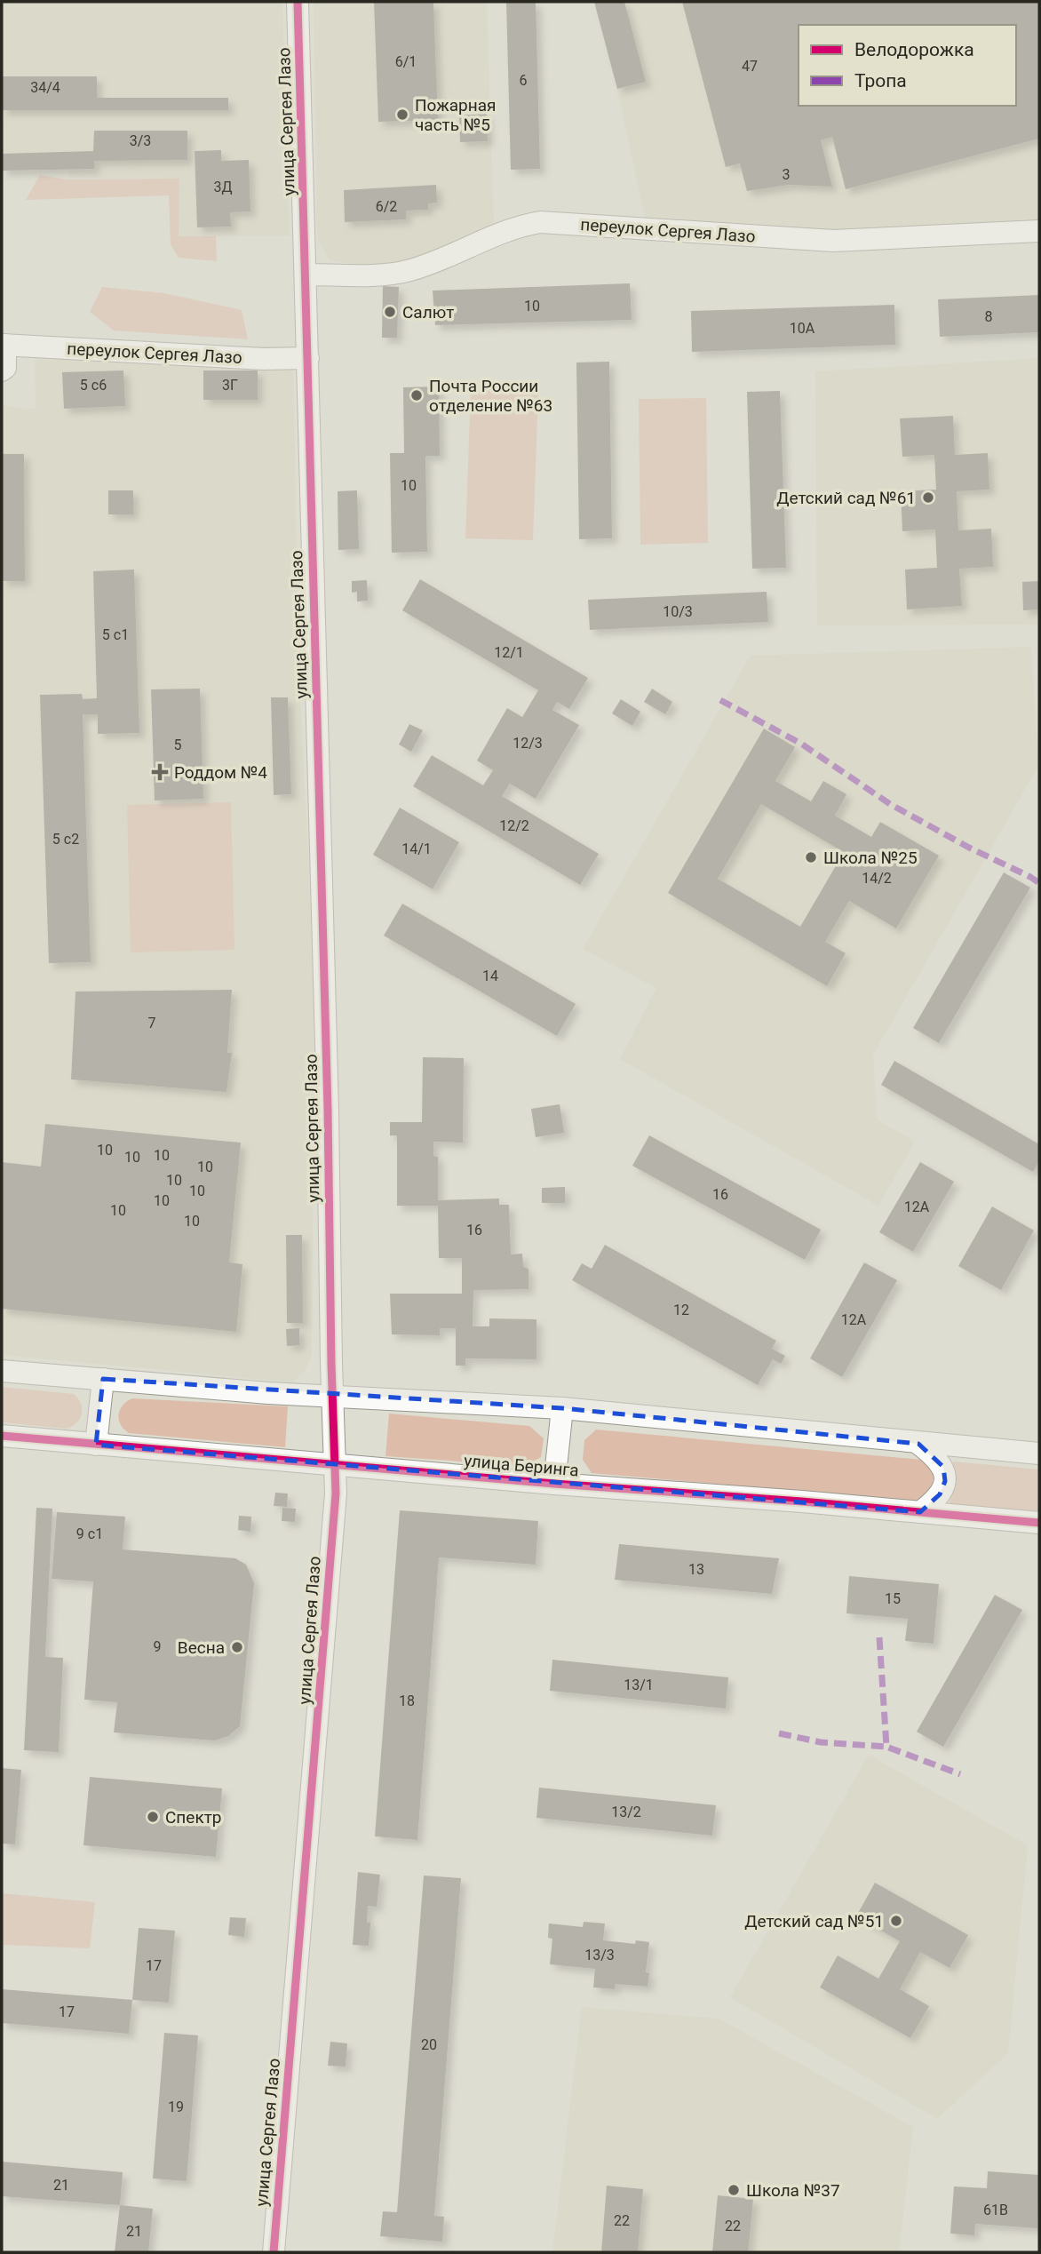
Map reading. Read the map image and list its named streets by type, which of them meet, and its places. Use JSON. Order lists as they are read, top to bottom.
{
  "streets": {
    "street": ["улица Сергея Лазо", "переулок Сергея Лазо", "улица Беринга"]
  },
  "crossings": [
    ["улица Сергея Лазо", "переулок Сергея Лазо"],
    ["улица Сергея Лазо", "улица Беринга"]
  ],
  "places": {
    "other": [
      "Пожарная часть №5",
      "Салют",
      "Почта России отделение №63",
      "Детский сад №61",
      "Школа №25",
      "Весна",
      "Спектр",
      "Детский сад №51",
      "Школа №37"
    ],
    "health": ["Роддом №4"]
  },
  "house_numbers": [
    "6/1",
    "47",
    "6",
    "34/4",
    "3/3",
    "3",
    "3Д",
    "6/2",
    "10",
    "8",
    "10А",
    "5 с6",
    "3Г",
    "10",
    "10/3",
    "5 с1",
    "12/1",
    "12/3",
    "5",
    "12/2",
    "5 с2",
    "14/1",
    "14/2",
    "14",
    "7",
    "10",
    "10",
    "10",
    "10",
    "10",
    "10",
    "16",
    "10",
    "12А",
    "10",
    "10",
    "16",
    "12",
    "12А",
    "9 с1",
    "13",
    "15",
    "9",
    "13/1",
    "18",
    "13/2",
    "13/3",
    "17",
    "17",
    "20",
    "19",
    "21",
    "61В",
    "22",
    "22",
    "21"
  ],
  "legend": ["Велодорожка", "Тропа"]
}
